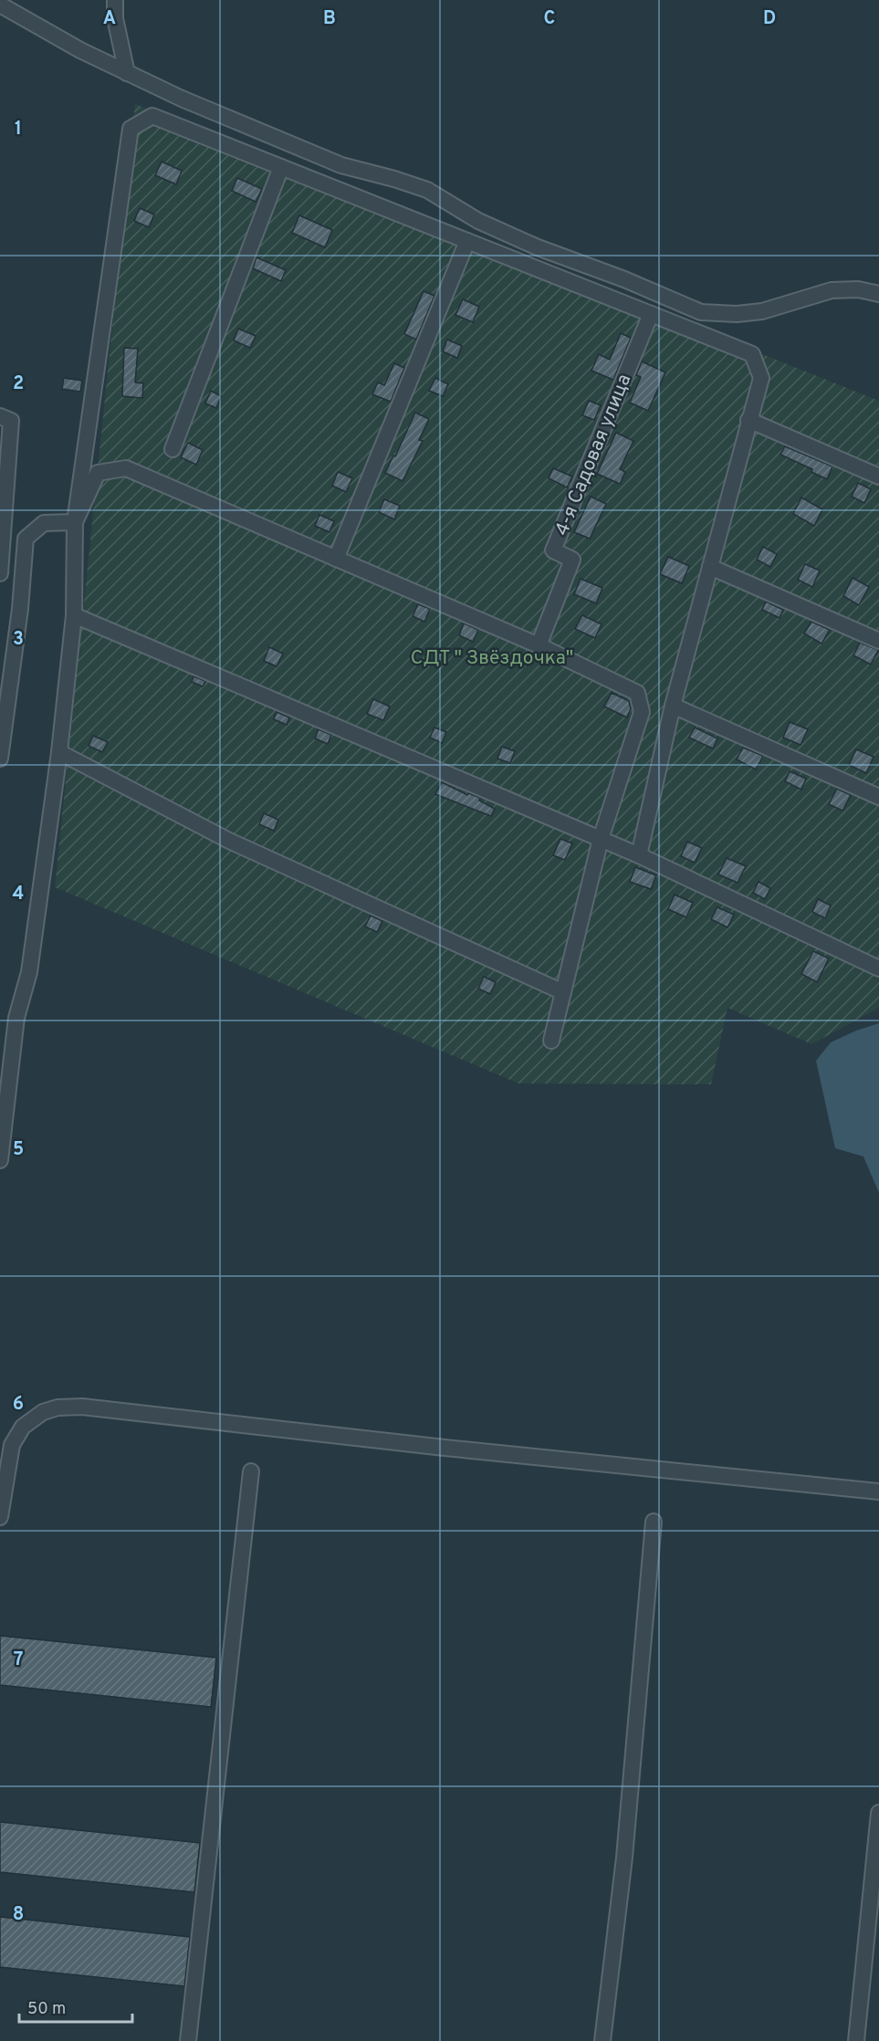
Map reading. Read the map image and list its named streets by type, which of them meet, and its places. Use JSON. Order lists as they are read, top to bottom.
{
  "streets": {
    "street": ["4-я Садовая улица"]
  },
  "parks": ["СДТ \" Звёздочка\""],
  "scale_bar": "50 m",
  "grid": {
    "columns": [
      "A",
      "B",
      "C",
      "D"
    ],
    "rows": [
      "1",
      "2",
      "3",
      "4",
      "5",
      "6",
      "7",
      "8"
    ]
  }
}
